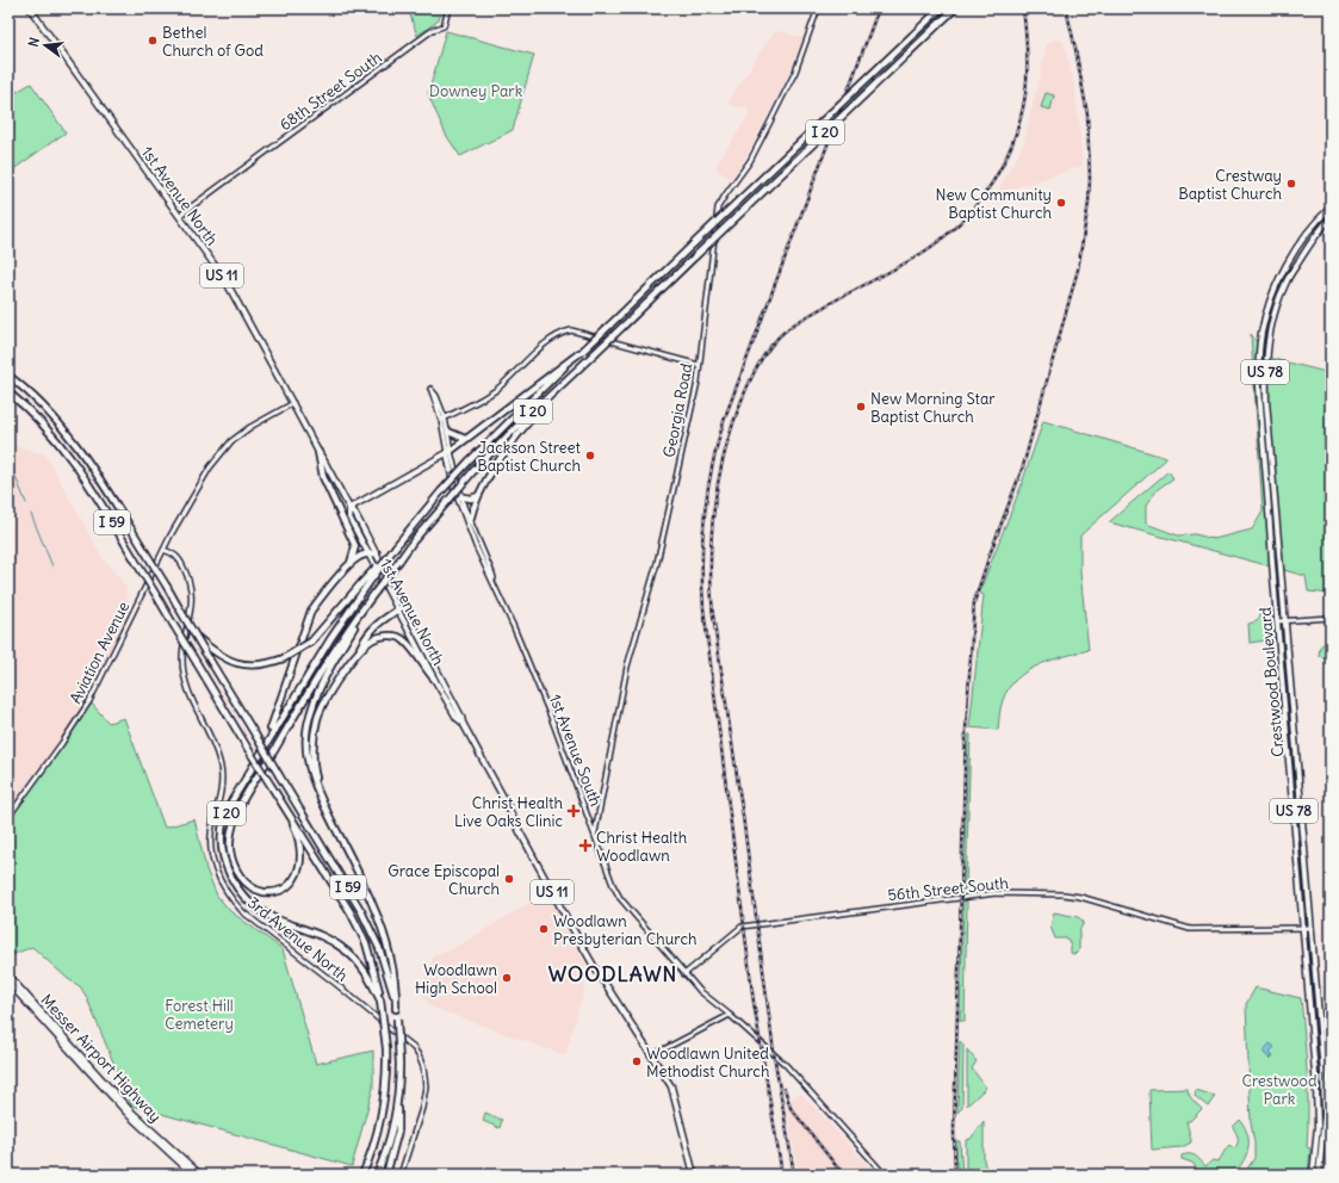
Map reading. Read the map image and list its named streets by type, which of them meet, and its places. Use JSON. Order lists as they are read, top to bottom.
{
  "streets": {
    "highway": ["I 20", "I 59"],
    "main road": [
      "1st Avenue North",
      "US 11",
      "US 78",
      "Crestwood Boulevard",
      "1st Avenue South",
      "Messer Airport Highway"
    ],
    "street": [
      "68th Street South",
      "Georgia Road",
      "Aviation Avenue",
      "56th Street South",
      "3rd Avenue North"
    ]
  },
  "crossings": [
    ["68th Street South", "1st Avenue North"],
    ["I 20", "I 59"],
    ["1st Avenue North", "Aviation Avenue"],
    ["Georgia Road", "1st Avenue South"],
    ["Aviation Avenue", "3rd Avenue North"],
    ["Crestwood Boulevard", "56th Street South"],
    ["1st Avenue South", "56th Street South"]
  ],
  "districts": ["WOODLAWN"],
  "parks": ["Downey Park", "Forest Hill Cemetery", "Crestwood Park"],
  "places": {
    "other": [
      "Bethel Church of God",
      "Crestway Baptist Church",
      "New Community Baptist Church",
      "New Morning Star Baptist Church",
      "Jackson Street Baptist Church",
      "Grace Episcopal Church",
      "Woodlawn Presbyterian Church",
      "Woodlawn High School",
      "Woodlawn United Methodist Church"
    ],
    "health": ["Christ Health Live Oaks Clinic", "Christ Health Woodlawn"]
  },
  "north": "left"
}
